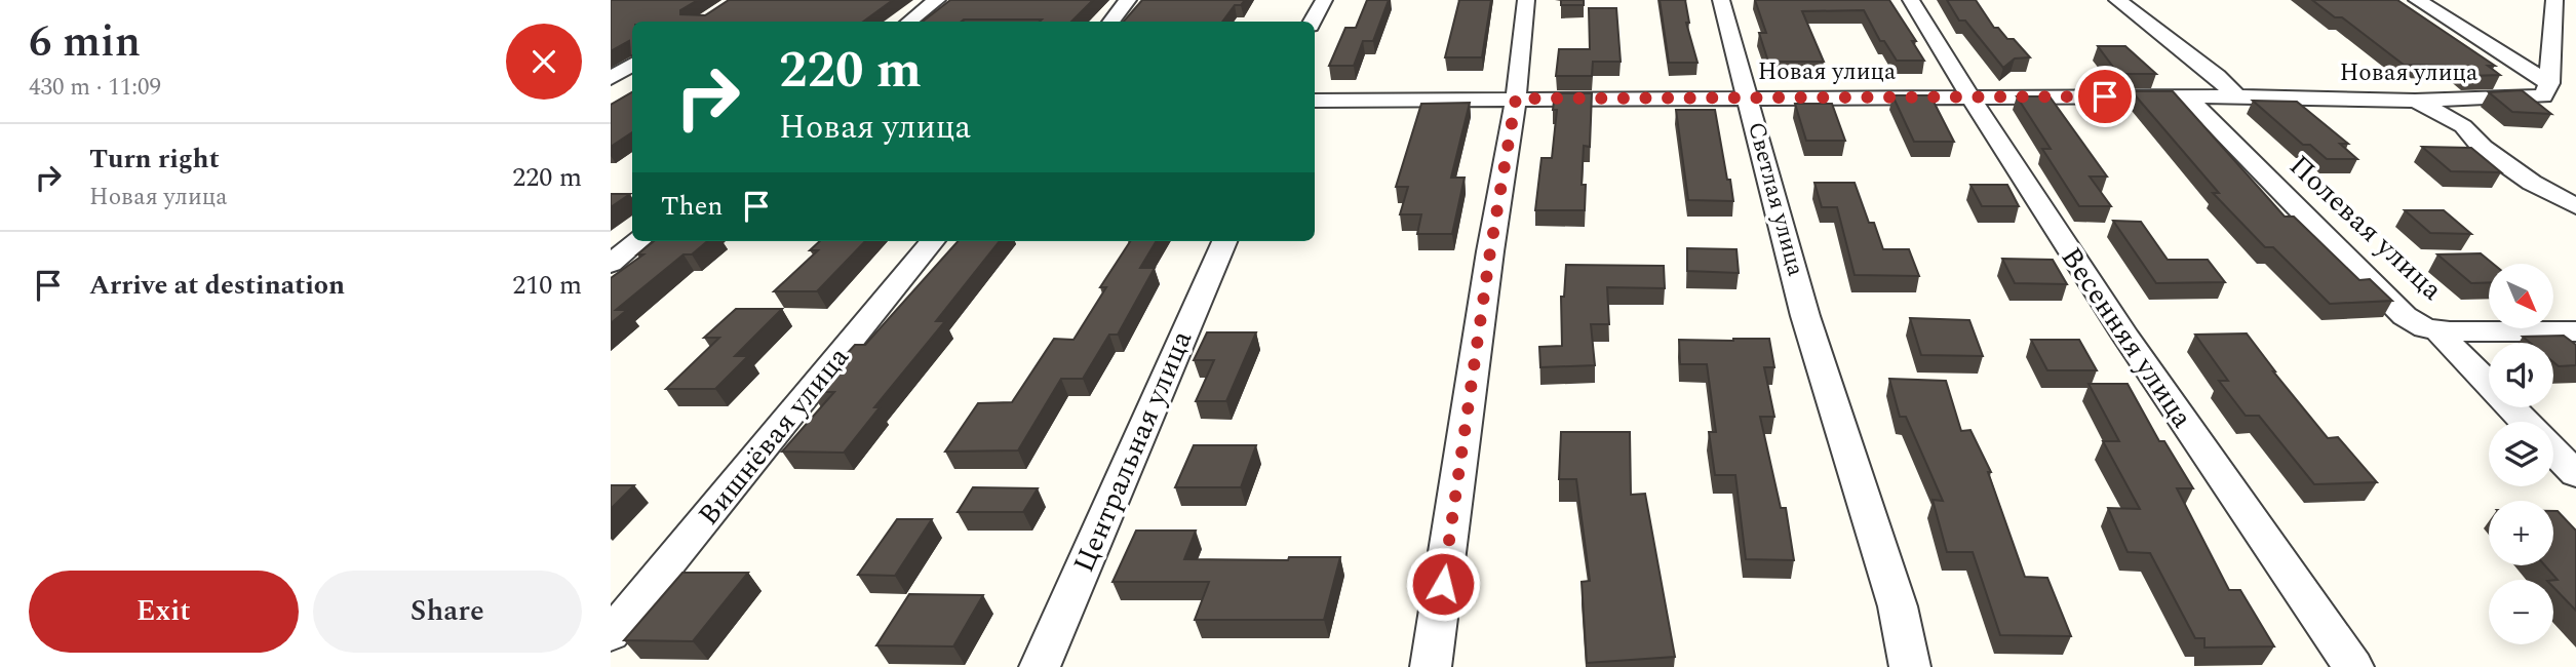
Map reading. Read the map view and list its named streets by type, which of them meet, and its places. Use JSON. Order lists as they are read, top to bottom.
{
  "streets": {
    "street": [
      "Новая улица",
      "Светлая улица",
      "Полевая улица",
      "Весенняя улица",
      "Вишнёвая улица",
      "Центральная улица"
    ]
  },
  "crossings": [
    ["Новая улица", "Светлая улица"],
    ["Новая улица", "Полевая улица"],
    ["Новая улица", "Весенняя улица"]
  ],
  "north": "bottom right",
  "page": {
    "heading": ["6 min", "430 m · 11:09"],
    "turn": ["220 m", "Новая улица"],
    "list": [
      {
        "name": "Turn right",
        "note": "Новая улица",
        "value": "220 m"
      },
      {
        "name": "Arrive at destination",
        "value": "210 m"
      }
    ],
    "then": "Then",
    "map_buttons": ["+", "−"],
    "buttons": ["Exit", "Share"]
  }
}
